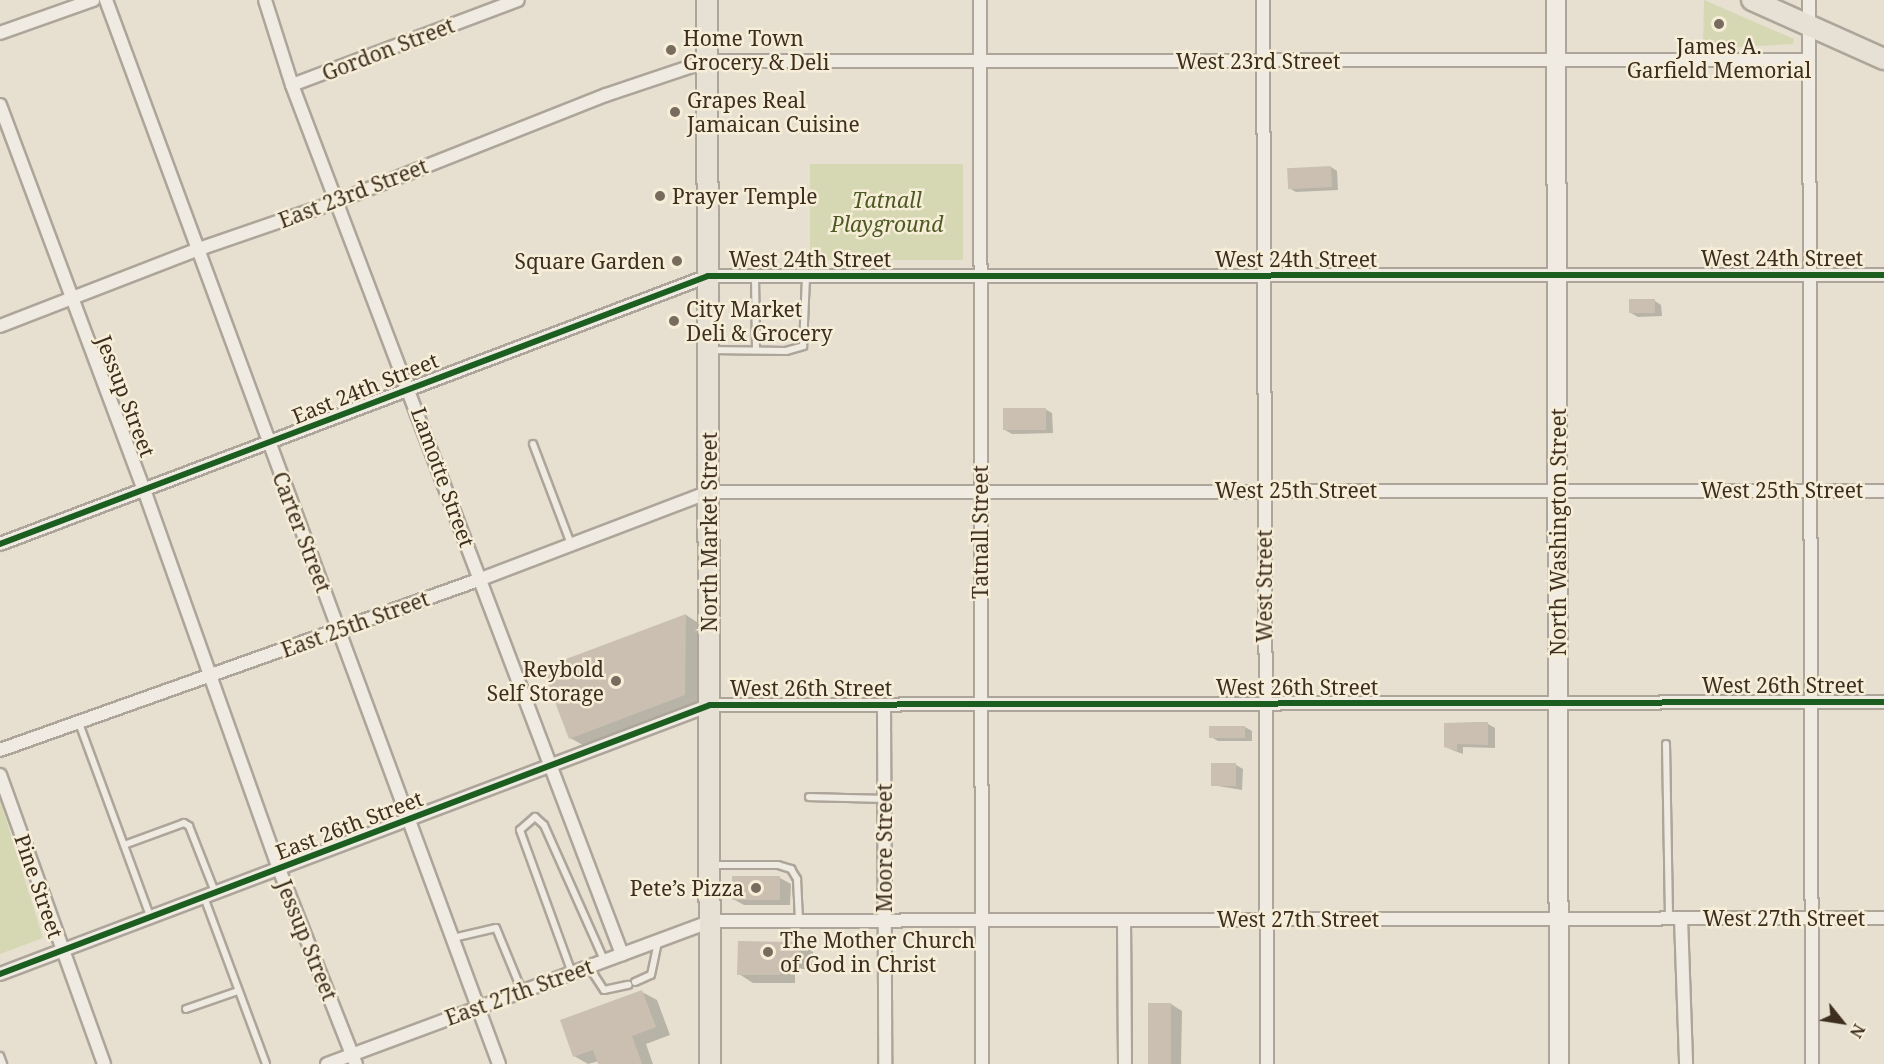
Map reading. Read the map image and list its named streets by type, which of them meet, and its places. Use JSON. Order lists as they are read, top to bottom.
{
  "streets": {
    "main road": ["North Market Street", "North Washington Street"],
    "street": [
      "Gordon Street",
      "West 23rd Street",
      "East 23rd Street",
      "West 24th Street",
      "East 24th Street",
      "Jessup Street",
      "Lamotte Street",
      "West 25th Street",
      "Carter Street",
      "Tatnall Street",
      "West Street",
      "East 25th Street",
      "West 26th Street",
      "East 26th Street",
      "Moore Street",
      "Pine Street",
      "West 27th Street",
      "East 27th Street"
    ]
  },
  "crossings": [
    ["Gordon Street", "Lamotte Street"],
    ["West 23rd Street", "East 23rd Street"],
    ["West 23rd Street", "North Market Street"],
    ["West 23rd Street", "Tatnall Street"],
    ["West 23rd Street", "North Washington Street"],
    ["West 23rd Street", "West Street"],
    ["East 23rd Street", "Jessup Street"],
    ["East 23rd Street", "Lamotte Street"],
    ["East 23rd Street", "Carter Street"],
    ["East 23rd Street", "North Market Street"],
    ["West 24th Street", "East 24th Street"],
    ["West 24th Street", "North Market Street"],
    ["West 24th Street", "Tatnall Street"],
    ["West 24th Street", "North Washington Street"],
    ["West 24th Street", "West Street"],
    ["East 24th Street", "Jessup Street"],
    ["East 24th Street", "Lamotte Street"],
    ["East 24th Street", "Carter Street"],
    ["East 24th Street", "North Market Street"],
    ["Jessup Street", "East 25th Street"],
    ["Jessup Street", "East 26th Street"],
    ["Jessup Street", "East 27th Street"],
    ["Lamotte Street", "East 25th Street"],
    ["Lamotte Street", "East 26th Street"],
    ["Lamotte Street", "East 27th Street"],
    ["West 25th Street", "North Market Street"],
    ["West 25th Street", "Tatnall Street"],
    ["West 25th Street", "North Washington Street"],
    ["West 25th Street", "West Street"],
    ["West 25th Street", "East 25th Street"],
    ["Carter Street", "East 25th Street"],
    ["Carter Street", "East 26th Street"],
    ["Carter Street", "East 27th Street"],
    ["North Market Street", "East 25th Street"],
    ["North Market Street", "West 26th Street"],
    ["North Market Street", "East 26th Street"],
    ["North Market Street", "West 27th Street"],
    ["North Market Street", "East 27th Street"],
    ["Tatnall Street", "West 26th Street"],
    ["Tatnall Street", "West 27th Street"],
    ["North Washington Street", "West 26th Street"],
    ["North Washington Street", "West 27th Street"],
    ["West Street", "West 26th Street"],
    ["West Street", "West 27th Street"],
    ["West 26th Street", "East 26th Street"],
    ["West 26th Street", "Moore Street"],
    ["East 26th Street", "Pine Street"],
    ["Moore Street", "West 27th Street"],
    ["West 27th Street", "East 27th Street"]
  ],
  "parks": ["Tatnall Playground"],
  "places": [
    "James A. Garfield Memorial",
    "Home Town Grocery & Deli",
    "Grapes Real Jamaican Cuisine",
    "Prayer Temple",
    "Square Garden",
    "City Market Deli & Grocery",
    "Reybold Self Storage",
    "Pete’s Pizza",
    "The Mother Church of God in Christ"
  ],
  "north": "bottom right"
}
